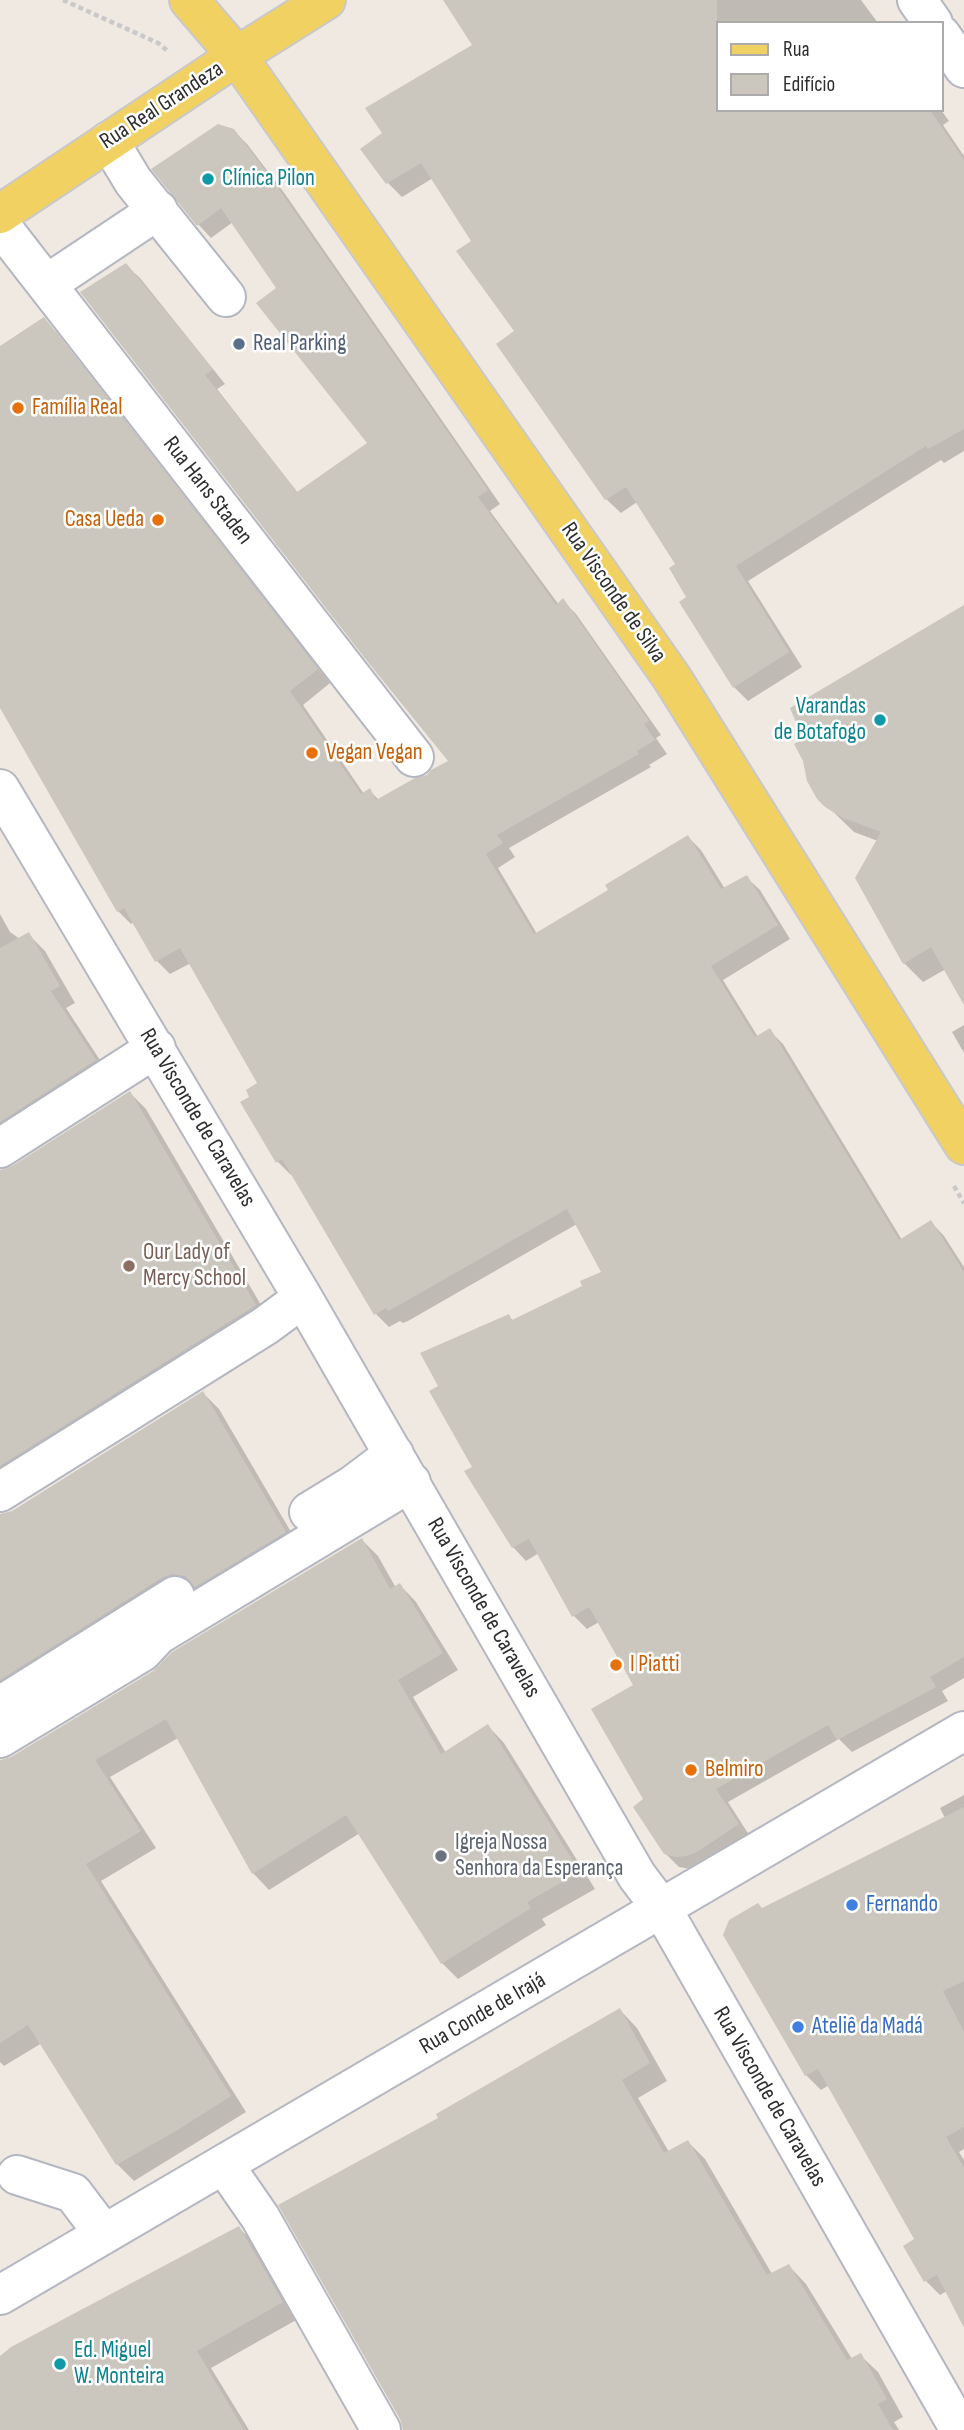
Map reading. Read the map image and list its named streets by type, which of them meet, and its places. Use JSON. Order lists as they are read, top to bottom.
{
  "streets": {
    "main road": ["Rua Real Grandeza", "Rua Visconde de Silva"],
    "street": ["Rua Hans Staden", "Rua Visconde de Caravelas", "Rua Conde de Irajá"]
  },
  "crossings": [
    ["Rua Real Grandeza", "Rua Visconde de Silva"],
    ["Rua Visconde de Caravelas", "Rua Conde de Irajá"]
  ],
  "places": [
    "Clínica Pilon",
    "Real Parking",
    "Família Real",
    "Casa Ueda",
    "Varandas de Botafogo",
    "Vegan Vegan",
    "Our Lady of Mercy School",
    "I Piatti",
    "Belmiro",
    "Igreja Nossa Senhora da Esperança",
    "Fernando",
    "Ateliê da Madá",
    "Ed. Miguel W. Monteira"
  ],
  "legend": ["Rua", "Edifício"]
}
